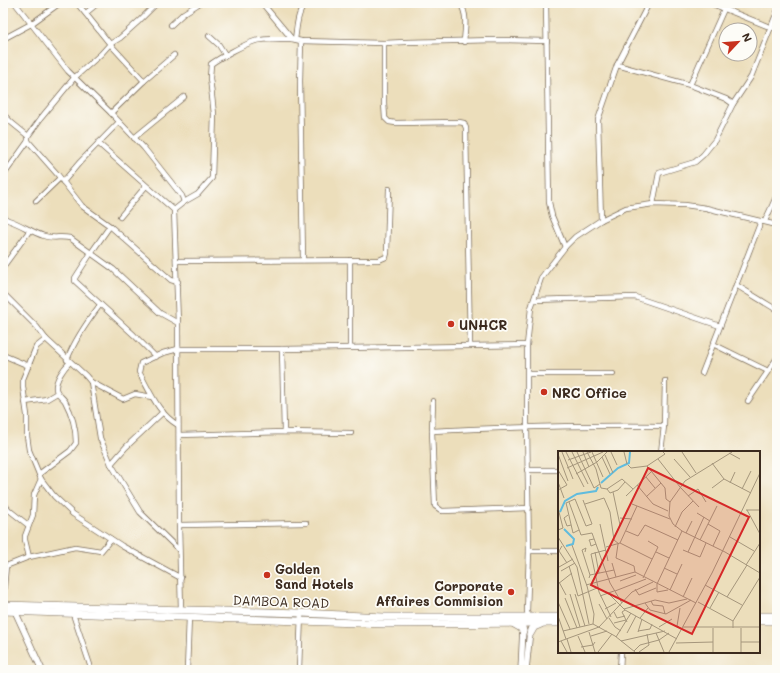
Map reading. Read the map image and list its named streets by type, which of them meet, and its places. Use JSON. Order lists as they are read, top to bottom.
{
  "streets": {
    "main road": ["DAMBOA ROAD"]
  },
  "places": [
    "UNHCR",
    "NRC Office",
    "Golden Sand Hotels",
    "Corporate Affaires Commision"
  ],
  "north": "top right"
}
